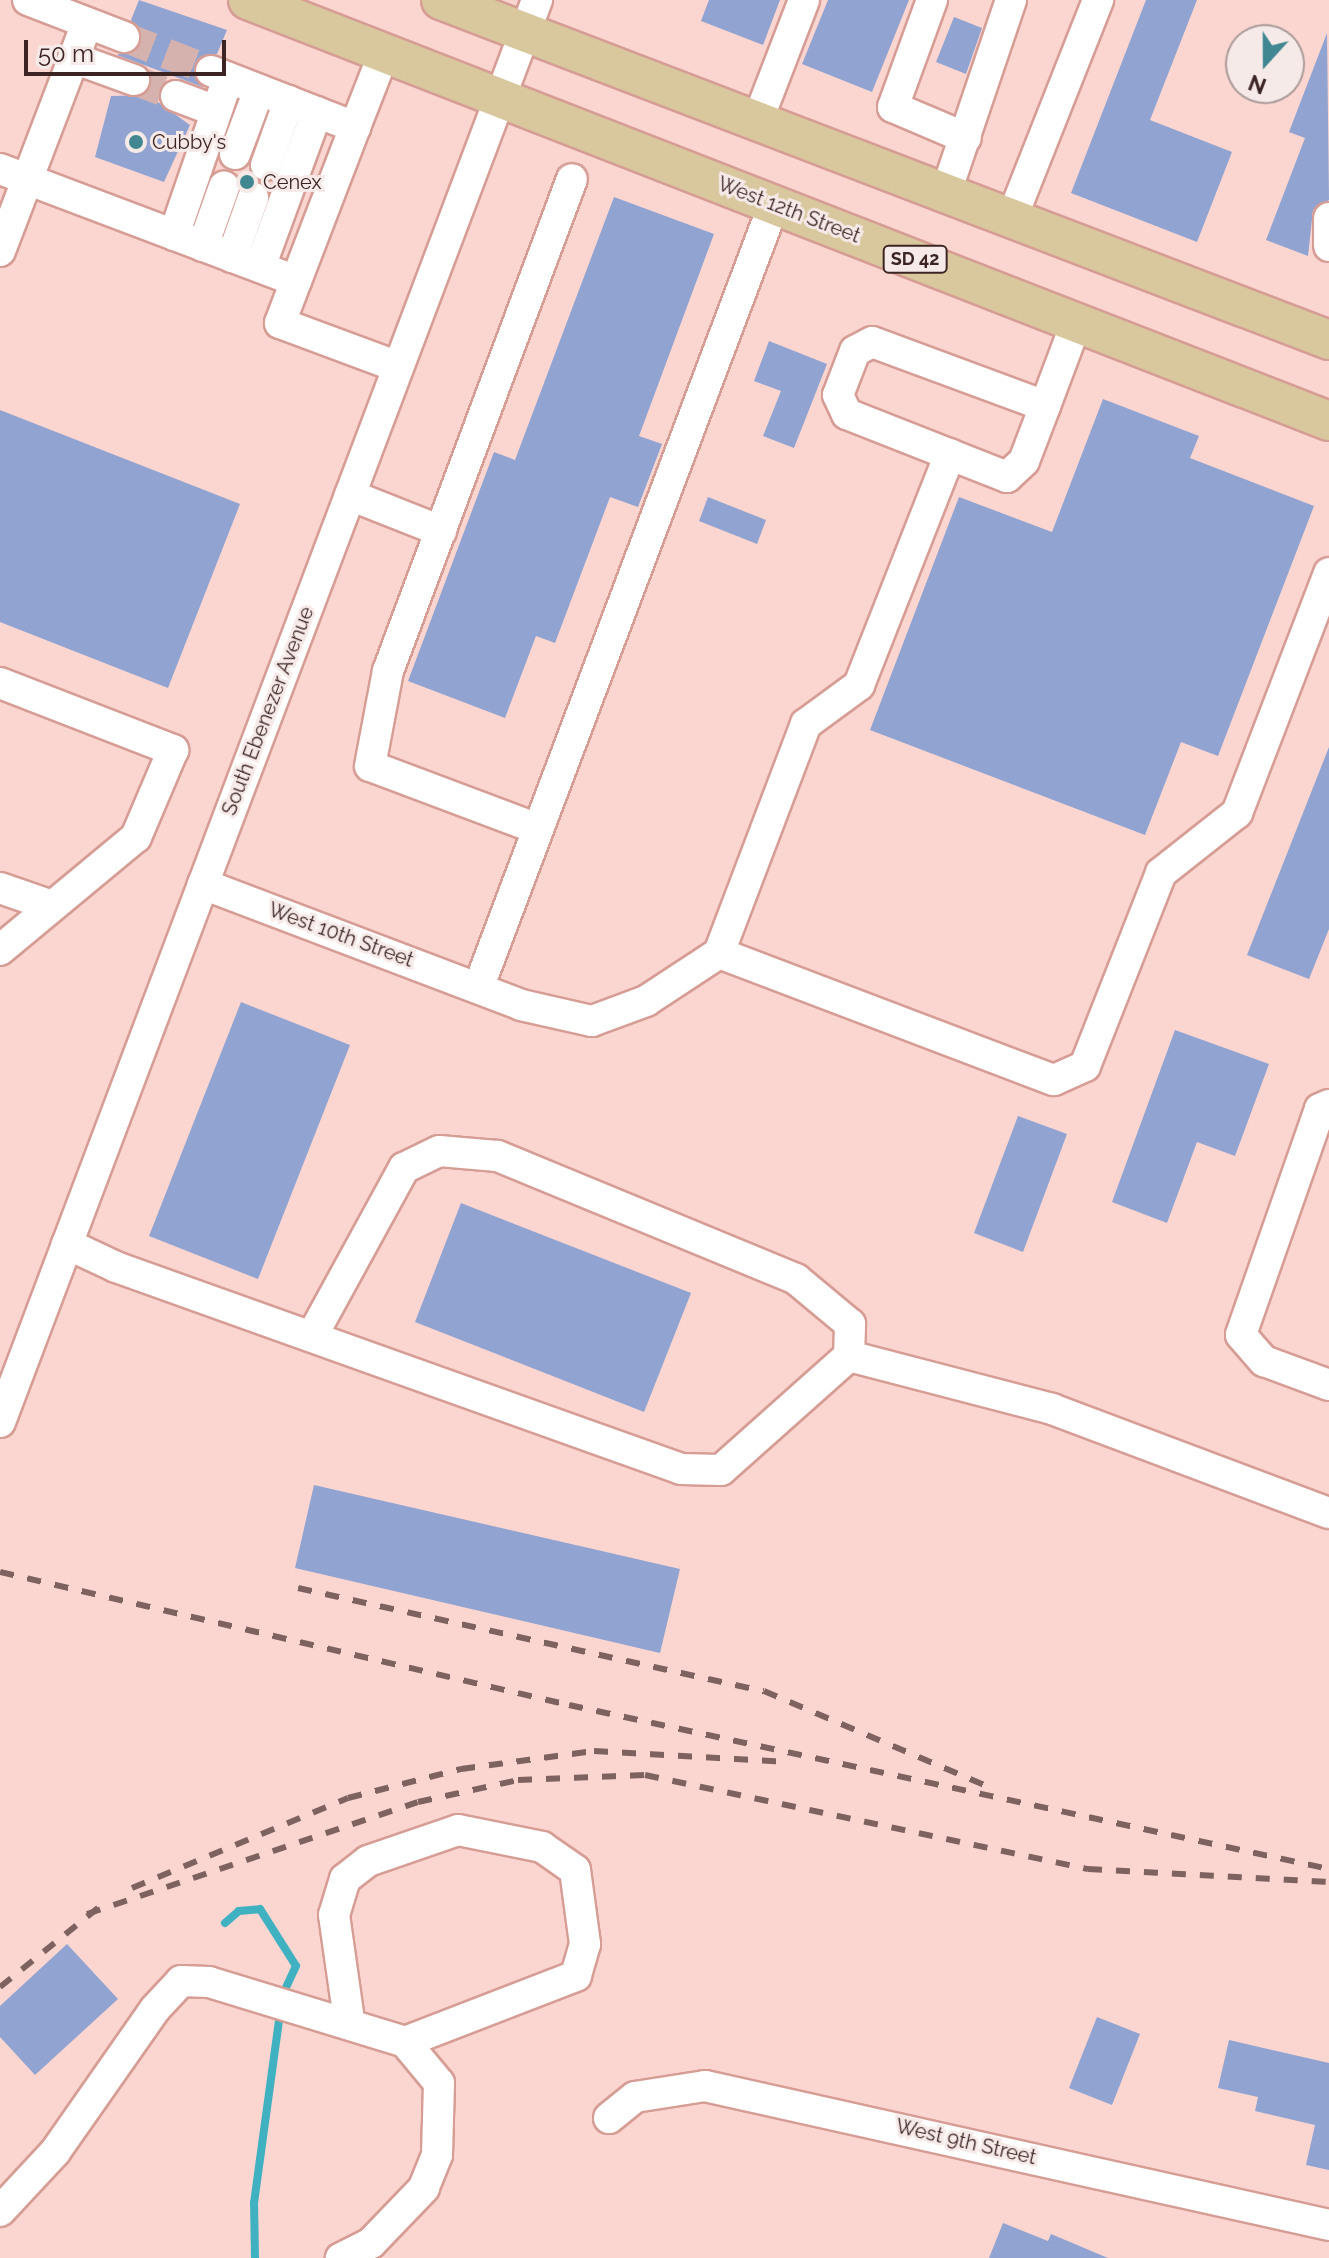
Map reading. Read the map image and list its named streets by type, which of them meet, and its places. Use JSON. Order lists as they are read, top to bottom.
{
  "streets": {
    "main road": ["West 12th Street", "SD 42"],
    "street": ["South Ebenezer Avenue", "West 10th Street", "West 9th Street"]
  },
  "crossings": [
    ["West 12th Street", "South Ebenezer Avenue"],
    ["South Ebenezer Avenue", "West 10th Street"]
  ],
  "places": ["Cubby's", "Cenex"],
  "scale_bar": "50 m",
  "north": "bottom"
}
